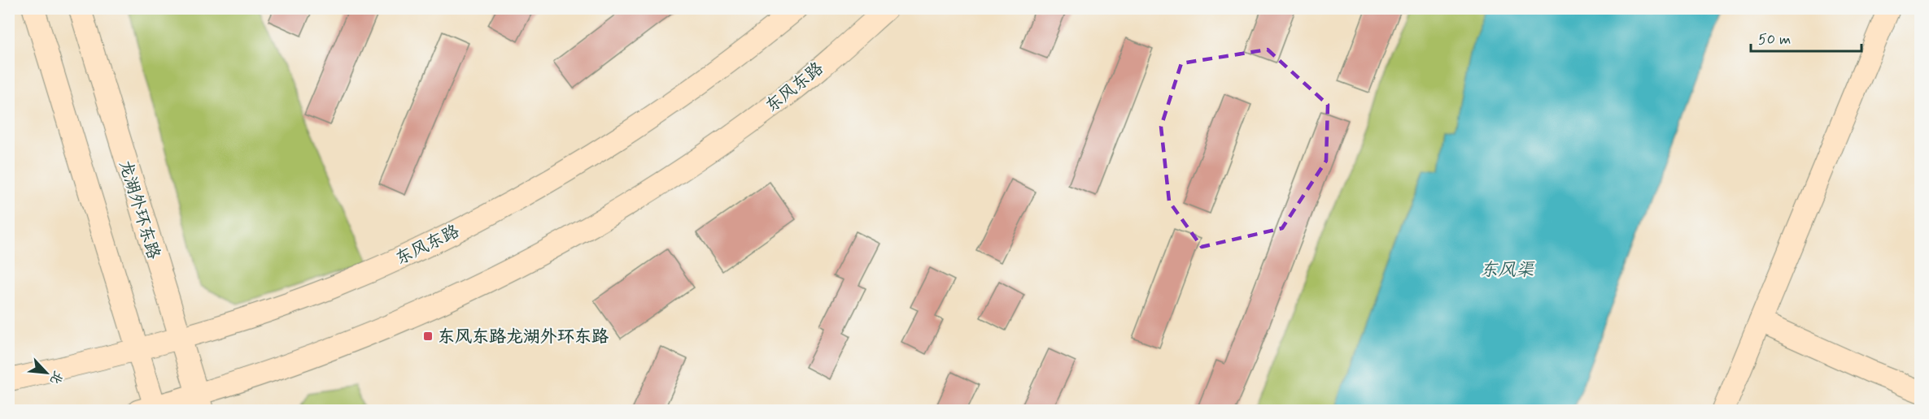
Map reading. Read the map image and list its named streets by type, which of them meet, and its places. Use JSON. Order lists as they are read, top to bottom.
{
  "streets": {
    "main road": ["东风东路", "龙湖外环东路"]
  },
  "crossings": [
    ["东风东路", "龙湖外环东路"]
  ],
  "water": ["东风渠"],
  "places": {
    "transit": ["东风东路龙湖外环东路"]
  },
  "scale_bar": "50 m",
  "north": "bottom right"
}
